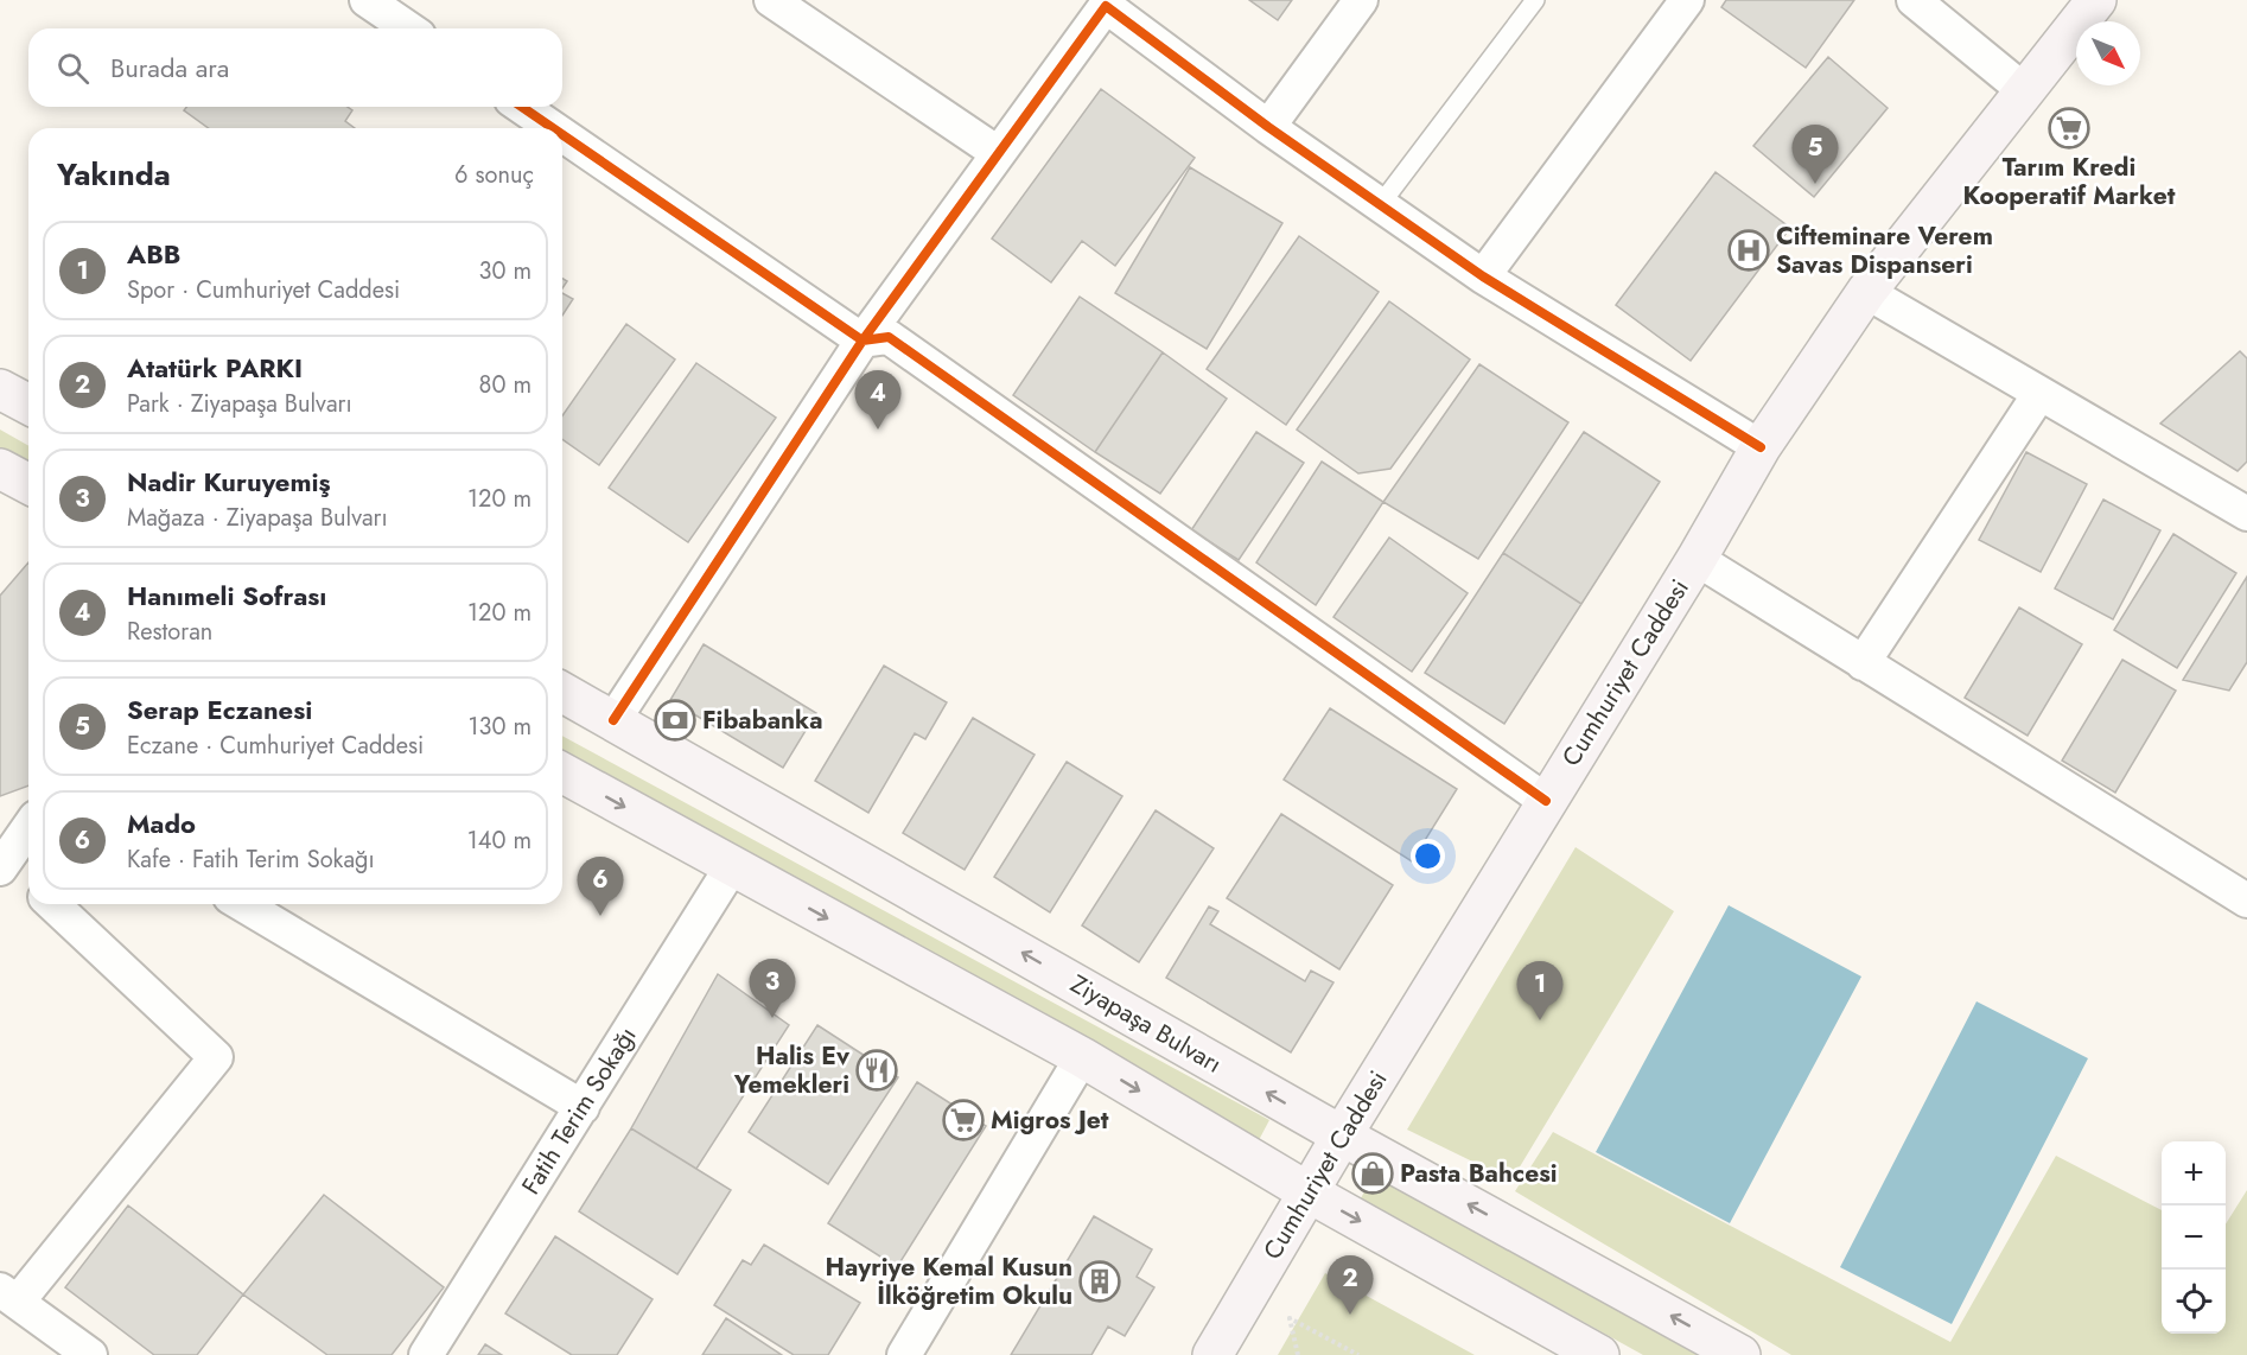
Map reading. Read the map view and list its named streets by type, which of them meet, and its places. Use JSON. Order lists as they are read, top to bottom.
{
  "streets": {
    "main road": ["Cumhuriyet Caddesi", "Ziyapaşa Bulvarı"],
    "street": ["Fatih Terim Sokağı"]
  },
  "crossings": [
    ["Cumhuriyet Caddesi", "Ziyapaşa Bulvarı"]
  ],
  "places": {
    "supermarket": ["Tarım Kredi Kooperatif Market", "Migros Jet"],
    "hospital": ["Cifteminare Verem Savas Dispanseri"],
    "bank": ["Fibabanka"],
    "restaurant": ["Halis Ev Yemekleri"],
    "shop": ["Pasta Bahcesi"],
    "building": ["Hayriye Kemal Kusun İlköğretim Okulu"]
  },
  "north": "bottom right",
  "page": {
    "search": "Burada ara",
    "pins": [
      "5",
      "4",
      "6",
      "3",
      "1",
      "2"
    ],
    "heading": ["Yakında", "6 sonuç"],
    "list": [
      {
        "mark": "1",
        "name": "ABB",
        "note": "Spor · Cumhuriyet Caddesi",
        "value": "30 m"
      },
      {
        "mark": "2",
        "name": "Atatürk PARKI",
        "note": "Park · Ziyapaşa Bulvarı",
        "value": "80 m"
      },
      {
        "mark": "3",
        "name": "Nadir Kuruyemiş",
        "note": "Mağaza · Ziyapaşa Bulvarı",
        "value": "120 m"
      },
      {
        "mark": "4",
        "name": "Hanımeli Sofrası",
        "note": "Restoran",
        "value": "120 m"
      },
      {
        "mark": "5",
        "name": "Serap Eczanesi",
        "note": "Eczane · Cumhuriyet Caddesi",
        "value": "130 m"
      },
      {
        "mark": "6",
        "name": "Mado",
        "note": "Kafe · Fatih Terim Sokağı",
        "value": "140 m"
      }
    ],
    "map_buttons": ["+", "−"]
  }
}
